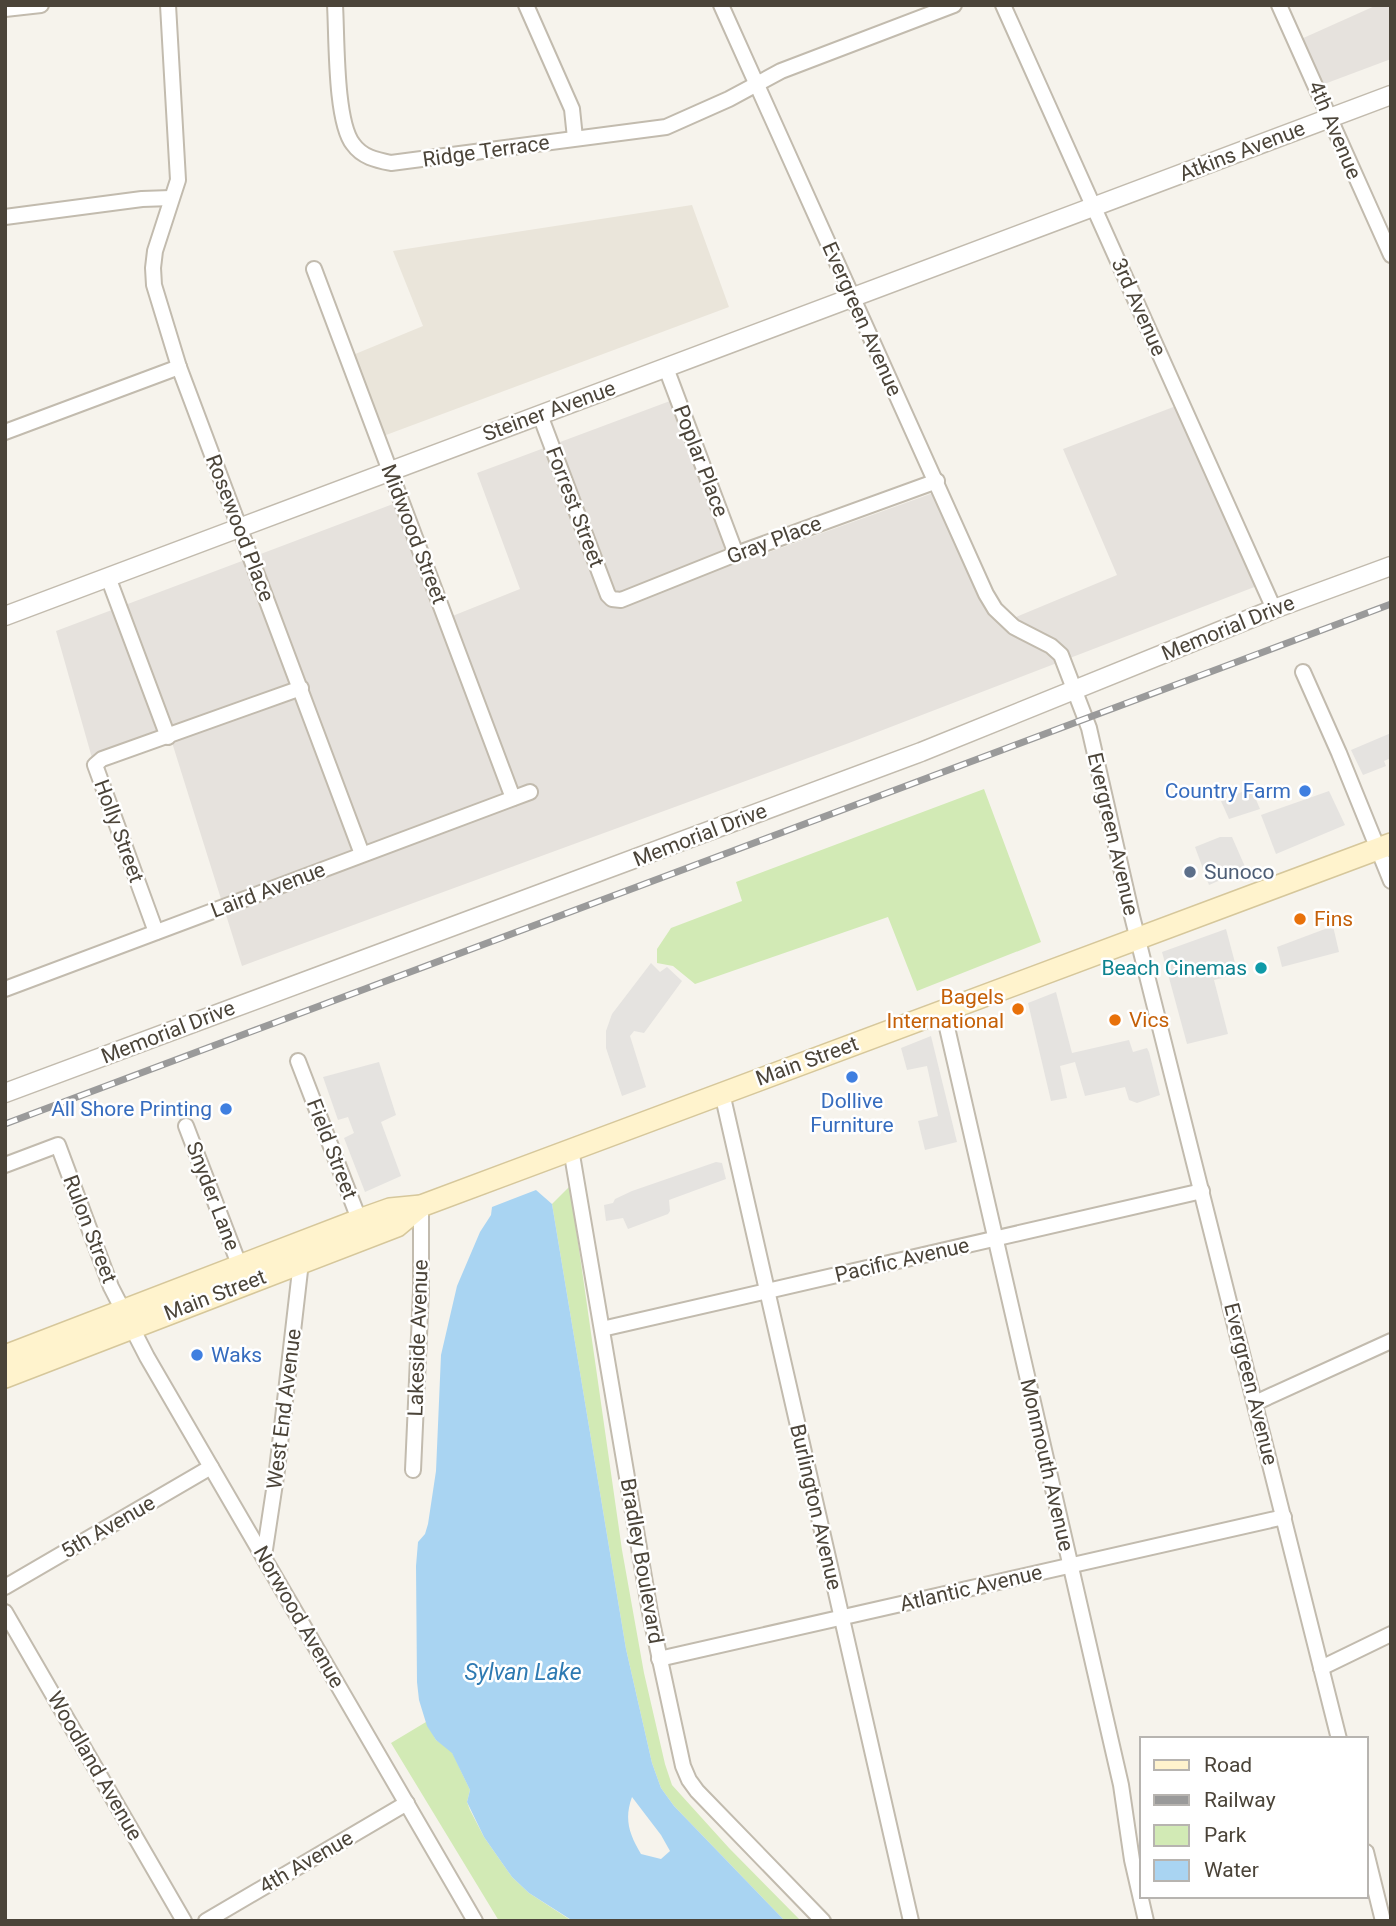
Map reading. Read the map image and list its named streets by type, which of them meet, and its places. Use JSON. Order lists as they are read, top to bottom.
{
  "streets": {
    "main road": ["Main Street"],
    "street": [
      "4th Avenue",
      "Ridge Terrace",
      "Atkins Avenue",
      "3rd Avenue",
      "Evergreen Avenue",
      "Steiner Avenue",
      "Poplar Place",
      "Forrest Street",
      "Rosewood Place",
      "Midwood Street",
      "Gray Place",
      "Memorial Drive",
      "Holly Street",
      "Laird Avenue",
      "Field Street",
      "Snyder Lane",
      "Rulon Street",
      "Pacific Avenue",
      "Lakeside Avenue",
      "West End Avenue",
      "Monmouth Avenue",
      "Burlington Avenue",
      "5th Avenue",
      "Bradley Boulevard",
      "Atlantic Avenue",
      "Norwood Avenue",
      "Woodland Avenue"
    ]
  },
  "crossings": [
    ["4th Avenue", "Atkins Avenue"],
    ["4th Avenue", "Norwood Avenue"],
    ["Ridge Terrace", "Evergreen Avenue"],
    ["Atkins Avenue", "3rd Avenue"],
    ["Atkins Avenue", "Steiner Avenue"],
    ["3rd Avenue", "Steiner Avenue"],
    ["3rd Avenue", "Memorial Drive"],
    ["Evergreen Avenue", "Steiner Avenue"],
    ["Evergreen Avenue", "Gray Place"],
    ["Evergreen Avenue", "Memorial Drive"],
    ["Evergreen Avenue", "Main Street"],
    ["Evergreen Avenue", "Pacific Avenue"],
    ["Evergreen Avenue", "Atlantic Avenue"],
    ["Steiner Avenue", "Poplar Place"],
    ["Steiner Avenue", "Forrest Street"],
    ["Steiner Avenue", "Rosewood Place"],
    ["Steiner Avenue", "Midwood Street"],
    ["Poplar Place", "Gray Place"],
    ["Forrest Street", "Gray Place"],
    ["Rosewood Place", "Laird Avenue"],
    ["Midwood Street", "Laird Avenue"],
    ["Holly Street", "Laird Avenue"],
    ["Main Street", "Field Street"],
    ["Main Street", "Snyder Lane"],
    ["Main Street", "Rulon Street"],
    ["Main Street", "Lakeside Avenue"],
    ["Main Street", "West End Avenue"],
    ["Main Street", "Monmouth Avenue"],
    ["Main Street", "Burlington Avenue"],
    ["Main Street", "Bradley Boulevard"],
    ["Main Street", "Norwood Avenue"],
    ["Rulon Street", "Norwood Avenue"],
    ["Pacific Avenue", "Monmouth Avenue"],
    ["Pacific Avenue", "Burlington Avenue"],
    ["Pacific Avenue", "Bradley Boulevard"],
    ["West End Avenue", "Norwood Avenue"],
    ["Monmouth Avenue", "Atlantic Avenue"],
    ["Burlington Avenue", "Atlantic Avenue"],
    ["5th Avenue", "Norwood Avenue"],
    ["Bradley Boulevard", "Atlantic Avenue"]
  ],
  "water": ["Sylvan Lake"],
  "places": [
    "Country Farm",
    "Sunoco",
    "Fins",
    "Beach Cinemas",
    "Bagels International",
    "Vics",
    "Dollive Furniture",
    "All Shore Printing",
    "Waks"
  ],
  "legend": [
    "Road",
    "Railway",
    "Park",
    "Water"
  ]
}
